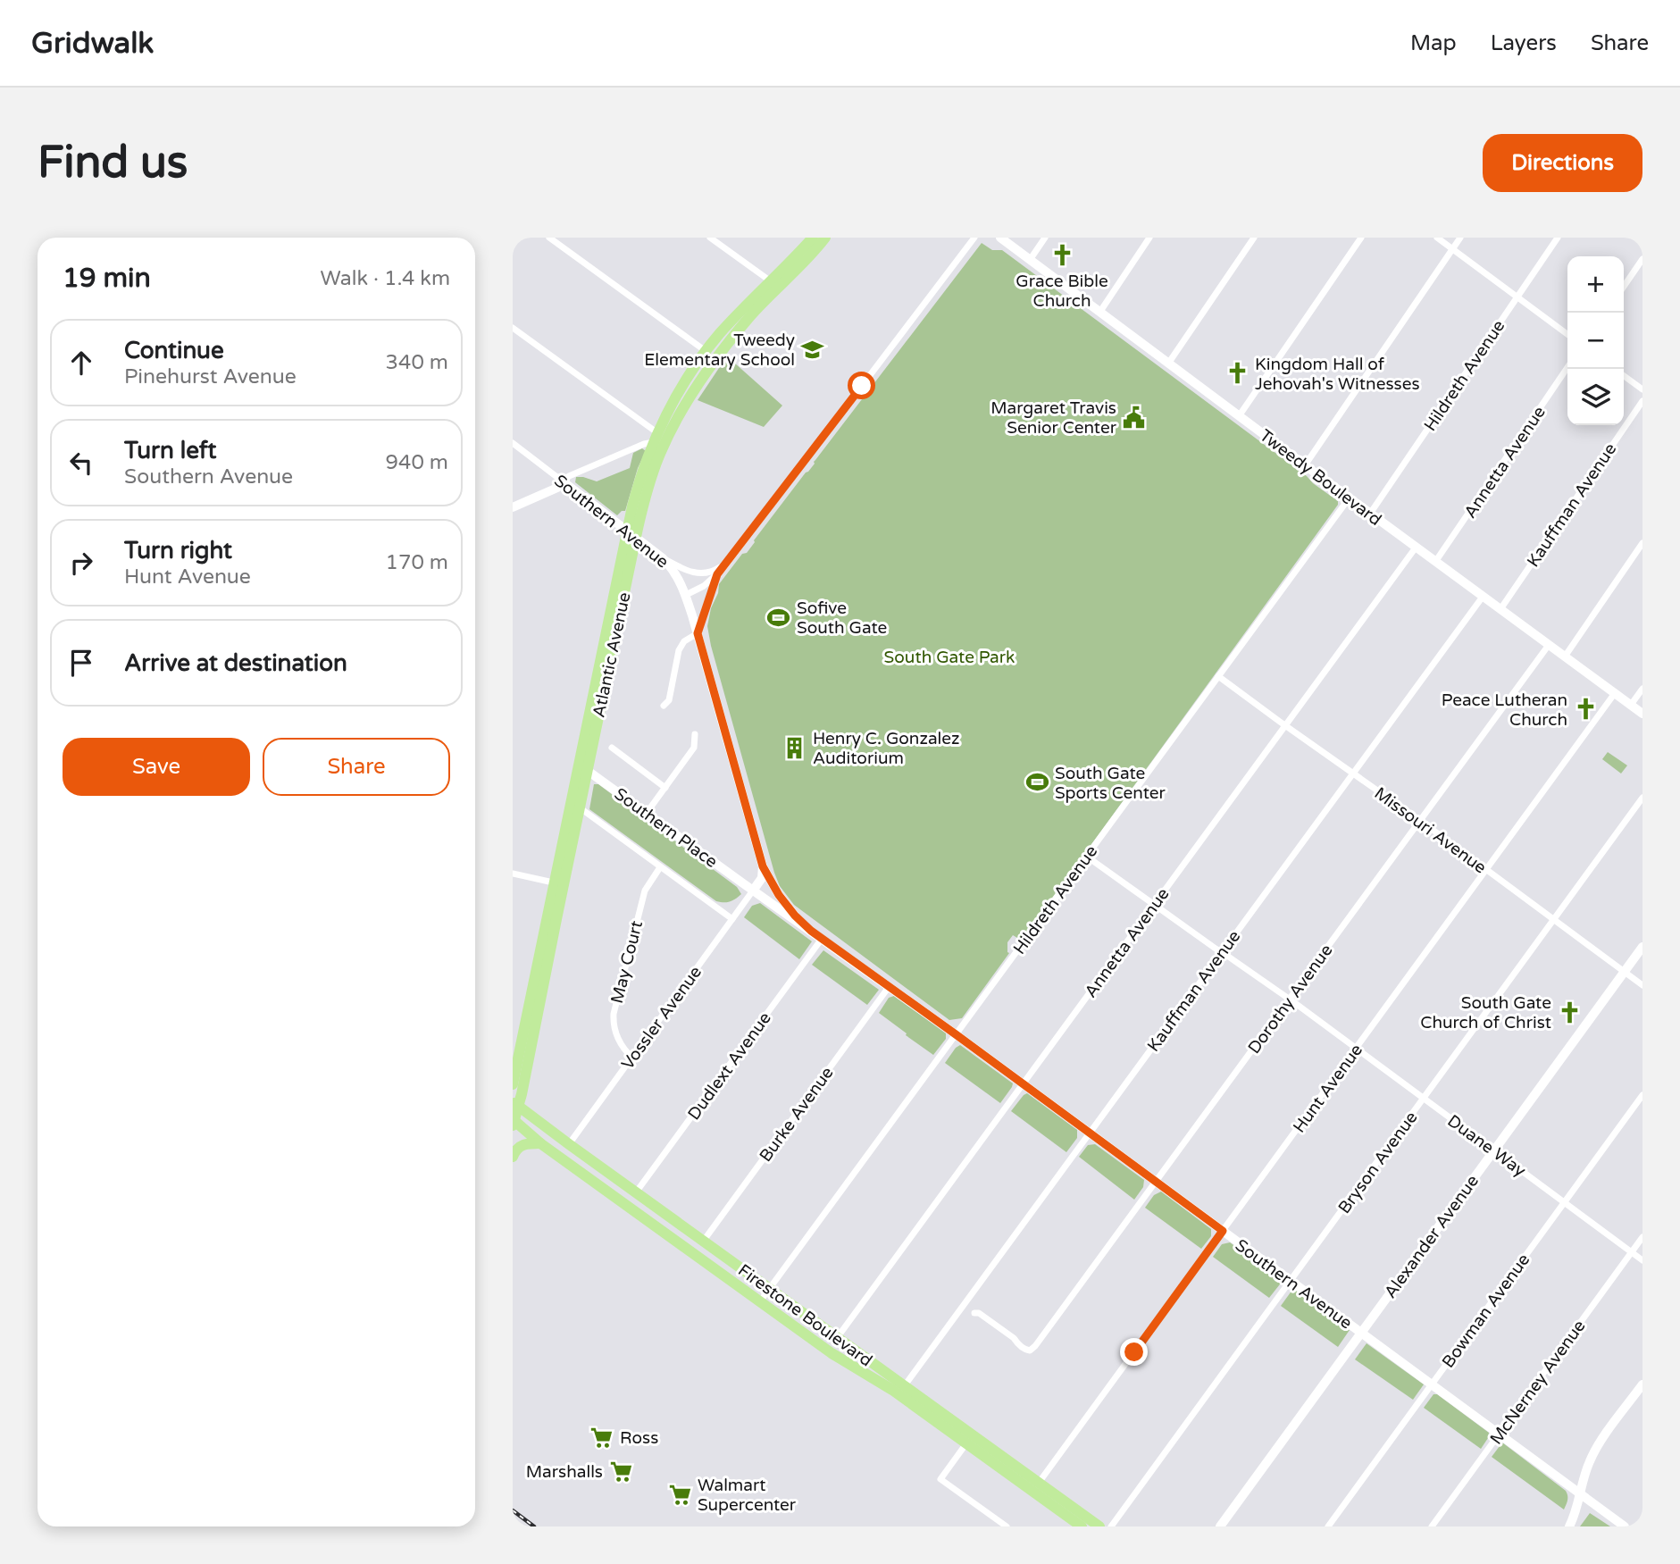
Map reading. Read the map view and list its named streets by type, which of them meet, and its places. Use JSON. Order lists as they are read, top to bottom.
{
  "streets": {
    "main road": ["Tweedy Boulevard", "Atlantic Avenue", "Firestone Boulevard"],
    "street": [
      "Hildreth Avenue",
      "Annetta Avenue",
      "Kauffman Avenue",
      "Southern Avenue",
      "Southern Place",
      "Missouri Avenue",
      "May Court",
      "Dorothy Avenue",
      "Vossler Avenue",
      "Dudlext Avenue",
      "Hunt Avenue",
      "Burke Avenue",
      "Duane Way",
      "Bryson Avenue",
      "Alexander Avenue",
      "Bowman Avenue",
      "McNerney Avenue"
    ]
  },
  "crossings": [
    ["Hildreth Avenue", "Tweedy Boulevard"],
    ["Hildreth Avenue", "Southern Avenue"],
    ["Hildreth Avenue", "Missouri Avenue"],
    ["Hildreth Avenue", "Duane Way"],
    ["Hildreth Avenue", "Firestone Boulevard"],
    ["Annetta Avenue", "Tweedy Boulevard"],
    ["Annetta Avenue", "Southern Avenue"],
    ["Annetta Avenue", "Missouri Avenue"],
    ["Annetta Avenue", "Duane Way"],
    ["Annetta Avenue", "Firestone Boulevard"],
    ["Tweedy Boulevard", "Kauffman Avenue"],
    ["Tweedy Boulevard", "Dorothy Avenue"],
    ["Tweedy Boulevard", "Hunt Avenue"],
    ["Kauffman Avenue", "Southern Avenue"],
    ["Kauffman Avenue", "Missouri Avenue"],
    ["Kauffman Avenue", "Dorothy Avenue"],
    ["Kauffman Avenue", "Duane Way"],
    ["Kauffman Avenue", "Firestone Boulevard"],
    ["Southern Avenue", "Atlantic Avenue"],
    ["Southern Avenue", "Southern Place"],
    ["Southern Avenue", "Dorothy Avenue"],
    ["Southern Avenue", "Vossler Avenue"],
    ["Southern Avenue", "Dudlext Avenue"],
    ["Southern Avenue", "Hunt Avenue"],
    ["Southern Avenue", "Burke Avenue"],
    ["Southern Avenue", "Bryson Avenue"],
    ["Southern Avenue", "Alexander Avenue"],
    ["Southern Avenue", "Bowman Avenue"],
    ["Southern Avenue", "McNerney Avenue"],
    ["Atlantic Avenue", "Southern Place"],
    ["Atlantic Avenue", "Firestone Boulevard"],
    ["Southern Place", "Vossler Avenue"],
    ["Missouri Avenue", "Dorothy Avenue"],
    ["Missouri Avenue", "Hunt Avenue"],
    ["Missouri Avenue", "Bryson Avenue"],
    ["Missouri Avenue", "Alexander Avenue"],
    ["May Court", "Vossler Avenue"],
    ["Dorothy Avenue", "Duane Way"],
    ["Vossler Avenue", "Firestone Boulevard"],
    ["Dudlext Avenue", "Firestone Boulevard"],
    ["Hunt Avenue", "Duane Way"],
    ["Hunt Avenue", "Firestone Boulevard"],
    ["Burke Avenue", "Firestone Boulevard"],
    ["Duane Way", "Bryson Avenue"],
    ["Duane Way", "Alexander Avenue"],
    ["Duane Way", "Bowman Avenue"],
    ["Duane Way", "McNerney Avenue"]
  ],
  "parks": ["South Gate Park"],
  "places": {
    "church": [
      "Grace Bible Church",
      "Kingdom Hall of Jehovah's Witnesses",
      "Peace Lutheran Church",
      "South Gate Church of Christ"
    ],
    "school or university": ["Tweedy Elementary School"],
    "public building": ["Margaret Travis Senior Center"],
    "sports": ["Sofive South Gate", "South Gate Sports Center"],
    "building": ["Henry C. Gonzalez Auditorium"],
    "supermarket": ["Ross", "Marshalls", "Walmart Supercenter"]
  },
  "page": {
    "header": "Gridwalk",
    "nav": ["Map", "Layers", "Share"],
    "buttons": [
      "Directions",
      ["Save", "Share"]
    ],
    "title": "Find us",
    "heading": ["19 min", "Walk · 1.4 km"],
    "map_buttons": ["+", "−"],
    "list": [
      ["Continue", "Pinehurst Avenue", "340 m"],
      ["Turn left", "Southern Avenue", "940 m"],
      ["Turn right", "Hunt Avenue", "170 m"],
      "Arrive at destination"
    ]
  }
}
